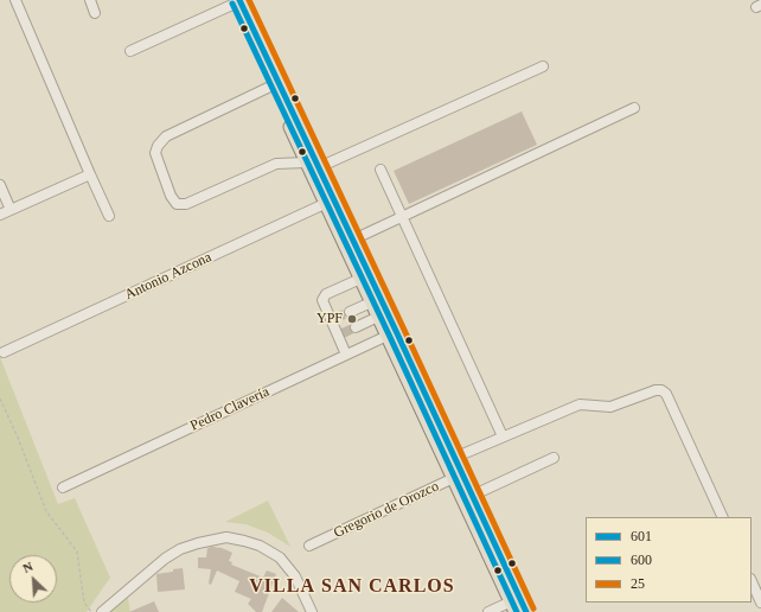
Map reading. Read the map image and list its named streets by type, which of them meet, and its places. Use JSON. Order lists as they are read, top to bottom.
{
  "streets": {
    "street": ["Antonio Azcona", "Pedro Clavería", "Gregorio de Orozco"]
  },
  "districts": ["VILLA SAN CARLOS"],
  "places": ["YPF"],
  "lines": ["transit line 601", "transit line 25", "transit line 600"],
  "legend": ["601", "600", "25"],
  "north": "top left"
}
